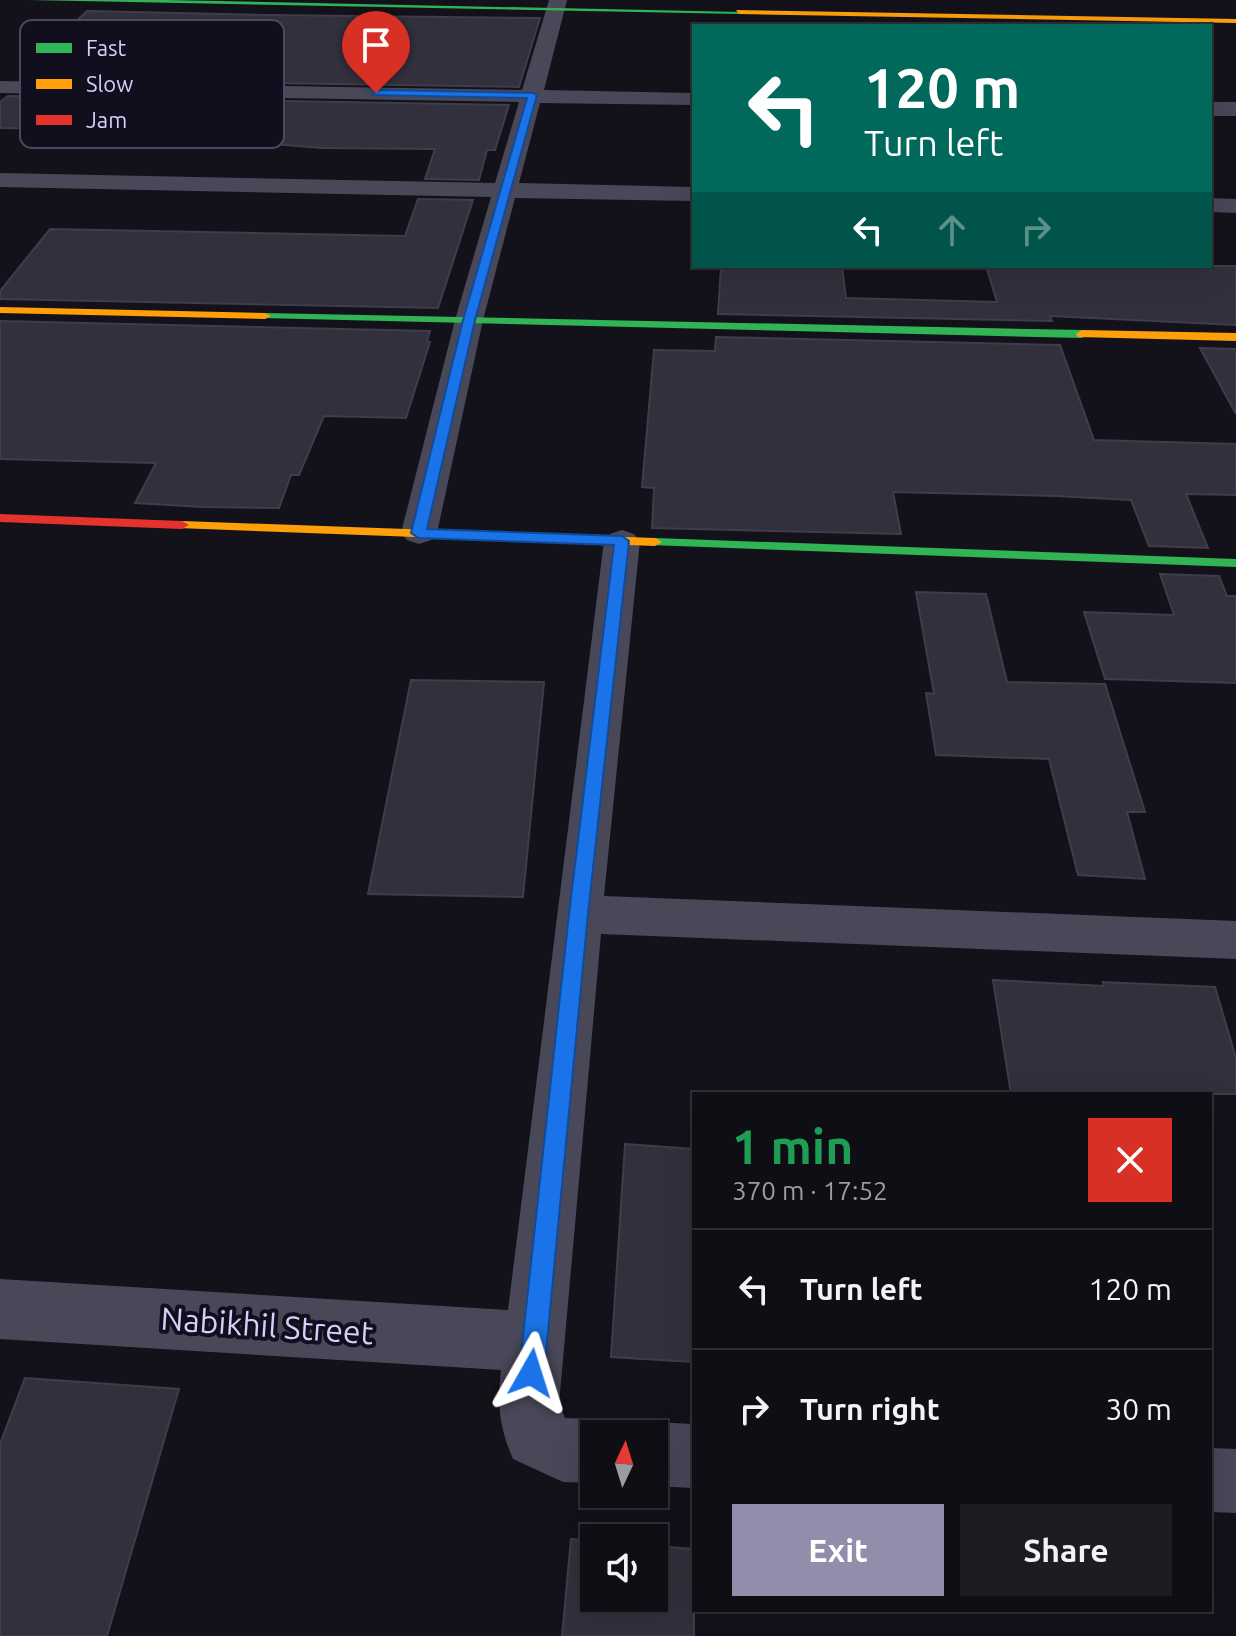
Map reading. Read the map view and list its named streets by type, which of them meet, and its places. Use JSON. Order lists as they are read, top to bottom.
{
  "streets": {
    "street": ["Nabikhil Street"]
  },
  "legend": ["Fast", "Slow", "Jam"],
  "north": "top",
  "page": {
    "turn": ["120 m", "Turn left"],
    "heading": ["1 min", "370 m · 17:52"],
    "list": [
      {
        "name": "Turn left",
        "value": "120 m"
      },
      {
        "name": "Turn right",
        "value": "30 m"
      }
    ],
    "buttons": ["Exit", "Share"]
  }
}
